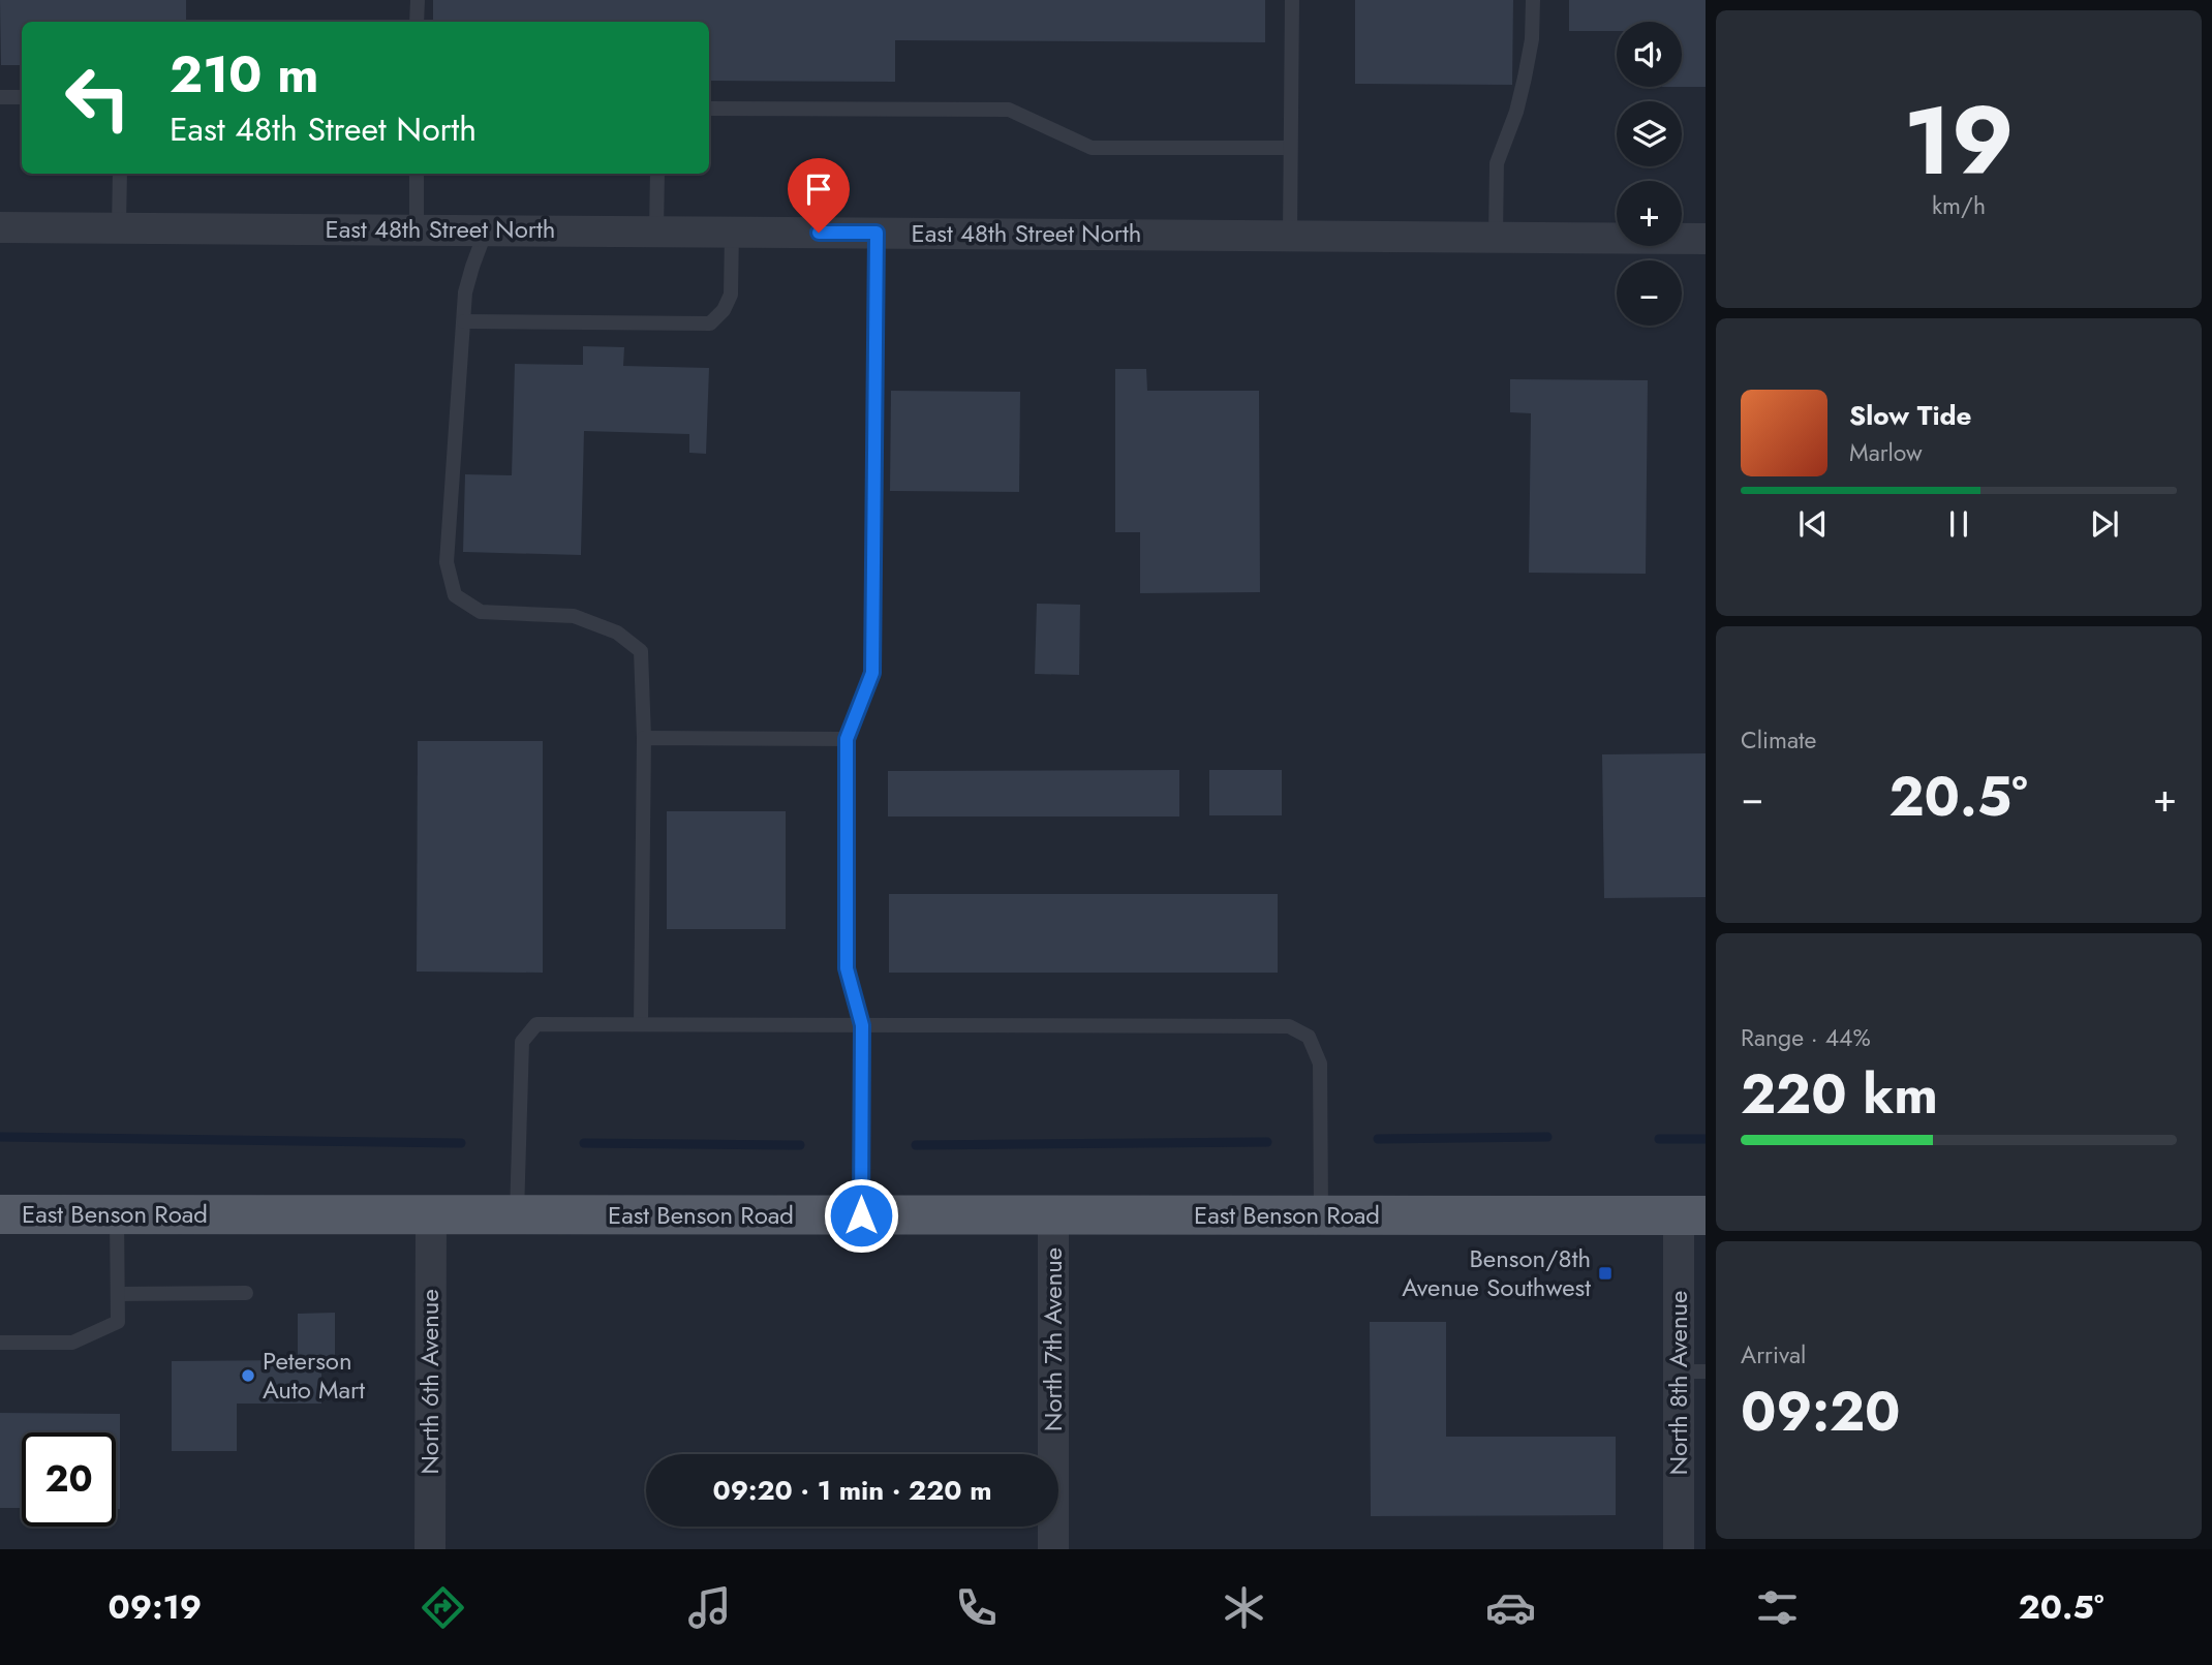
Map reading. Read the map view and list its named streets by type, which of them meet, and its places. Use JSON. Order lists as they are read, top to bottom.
{
  "streets": {
    "main road": ["East Benson Road"],
    "street": [
      "East 48th Street North",
      "North 7th Avenue",
      "North 6th Avenue",
      "North 8th Avenue"
    ]
  },
  "crossings": [
    ["East Benson Road", "North 7th Avenue"],
    ["East Benson Road", "North 6th Avenue"],
    ["East Benson Road", "North 8th Avenue"]
  ],
  "places": {
    "transit": ["Benson/8th Avenue Southwest"],
    "other": ["Peterson Auto Mart"]
  },
  "page": {
    "tile": [
      ["19", "km/h"],
      "Climate",
      ["Range · 44%", "220 km"],
      ["Arrival", "09:20"]
    ],
    "map_buttons": ["+", "−"],
    "turn": ["210 m", "East 48th Street North"],
    "song": ["Slow Tide", "Marlow"],
    "heat": ["−", "20.5°", "+"],
    "limit": "20",
    "trip": "09:20 · 1 min · 220 m",
    "tabs": ["09:19", "20.5°"]
  }
}
